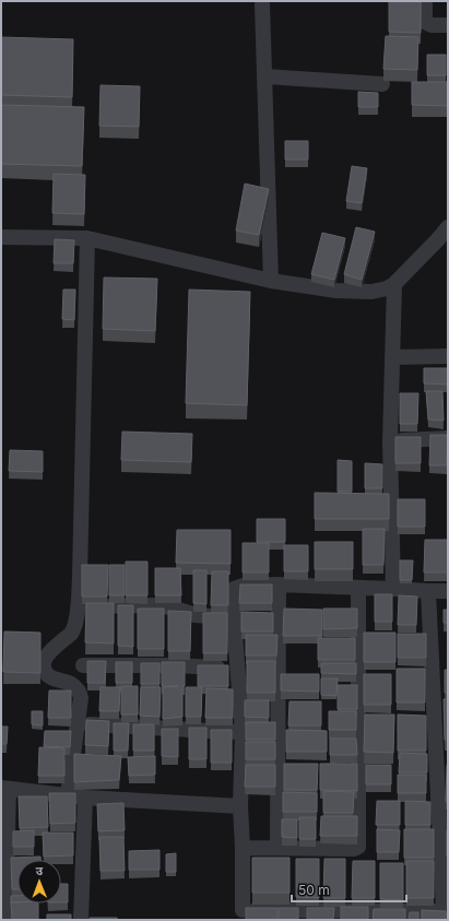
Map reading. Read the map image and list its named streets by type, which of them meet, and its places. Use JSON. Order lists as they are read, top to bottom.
{
  "scale_bar": "50 m",
  "north": "top"
}
